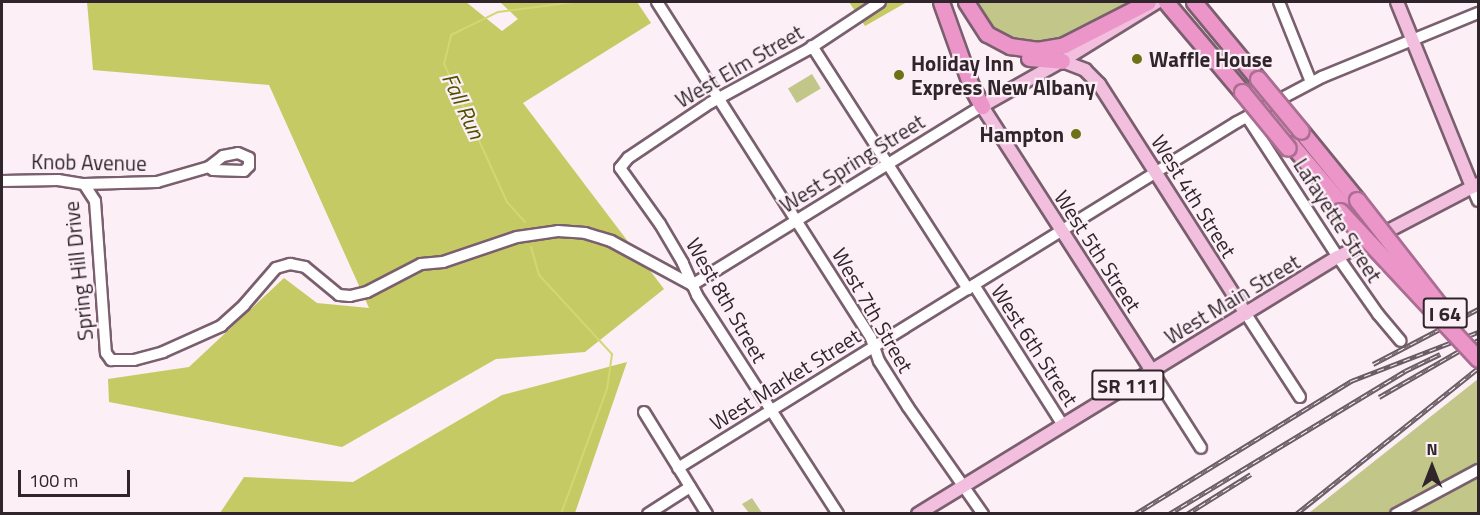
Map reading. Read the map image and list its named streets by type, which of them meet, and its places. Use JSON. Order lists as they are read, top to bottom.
{
  "streets": {
    "highway": ["I 64"],
    "main road": [
      "West Spring Street",
      "West 4th Street",
      "West 5th Street",
      "West Main Street",
      "SR 111"
    ],
    "street": [
      "West Elm Street",
      "Knob Avenue",
      "Lafayette Street",
      "Spring Hill Drive",
      "West 8th Street",
      "West 7th Street",
      "West 6th Street",
      "West Market Street"
    ]
  },
  "crossings": [
    ["West Elm Street", "West 8th Street"],
    ["West Elm Street", "West 7th Street"],
    ["West Elm Street", "West 6th Street"],
    ["Knob Avenue", "Spring Hill Drive"],
    ["West Spring Street", "West 4th Street"],
    ["West Spring Street", "West 5th Street"],
    ["West Spring Street", "Spring Hill Drive"],
    ["West Spring Street", "West 8th Street"],
    ["West Spring Street", "West 7th Street"],
    ["West Spring Street", "West 6th Street"],
    ["West 4th Street", "West Main Street"],
    ["West 4th Street", "West Market Street"],
    ["Lafayette Street", "West Main Street"],
    ["Lafayette Street", "West Market Street"],
    ["West 5th Street", "West Main Street"],
    ["West 5th Street", "West Market Street"],
    ["Spring Hill Drive", "West 8th Street"],
    ["West Main Street", "West 7th Street"],
    ["West Main Street", "West 6th Street"],
    ["West 8th Street", "West Market Street"],
    ["West 7th Street", "West Market Street"],
    ["West 6th Street", "West Market Street"]
  ],
  "water": ["Fall Run"],
  "places": ["Waffle House", "Holiday Inn Express New Albany", "Hampton"],
  "scale_bar": "100 m",
  "north": "top"
}
